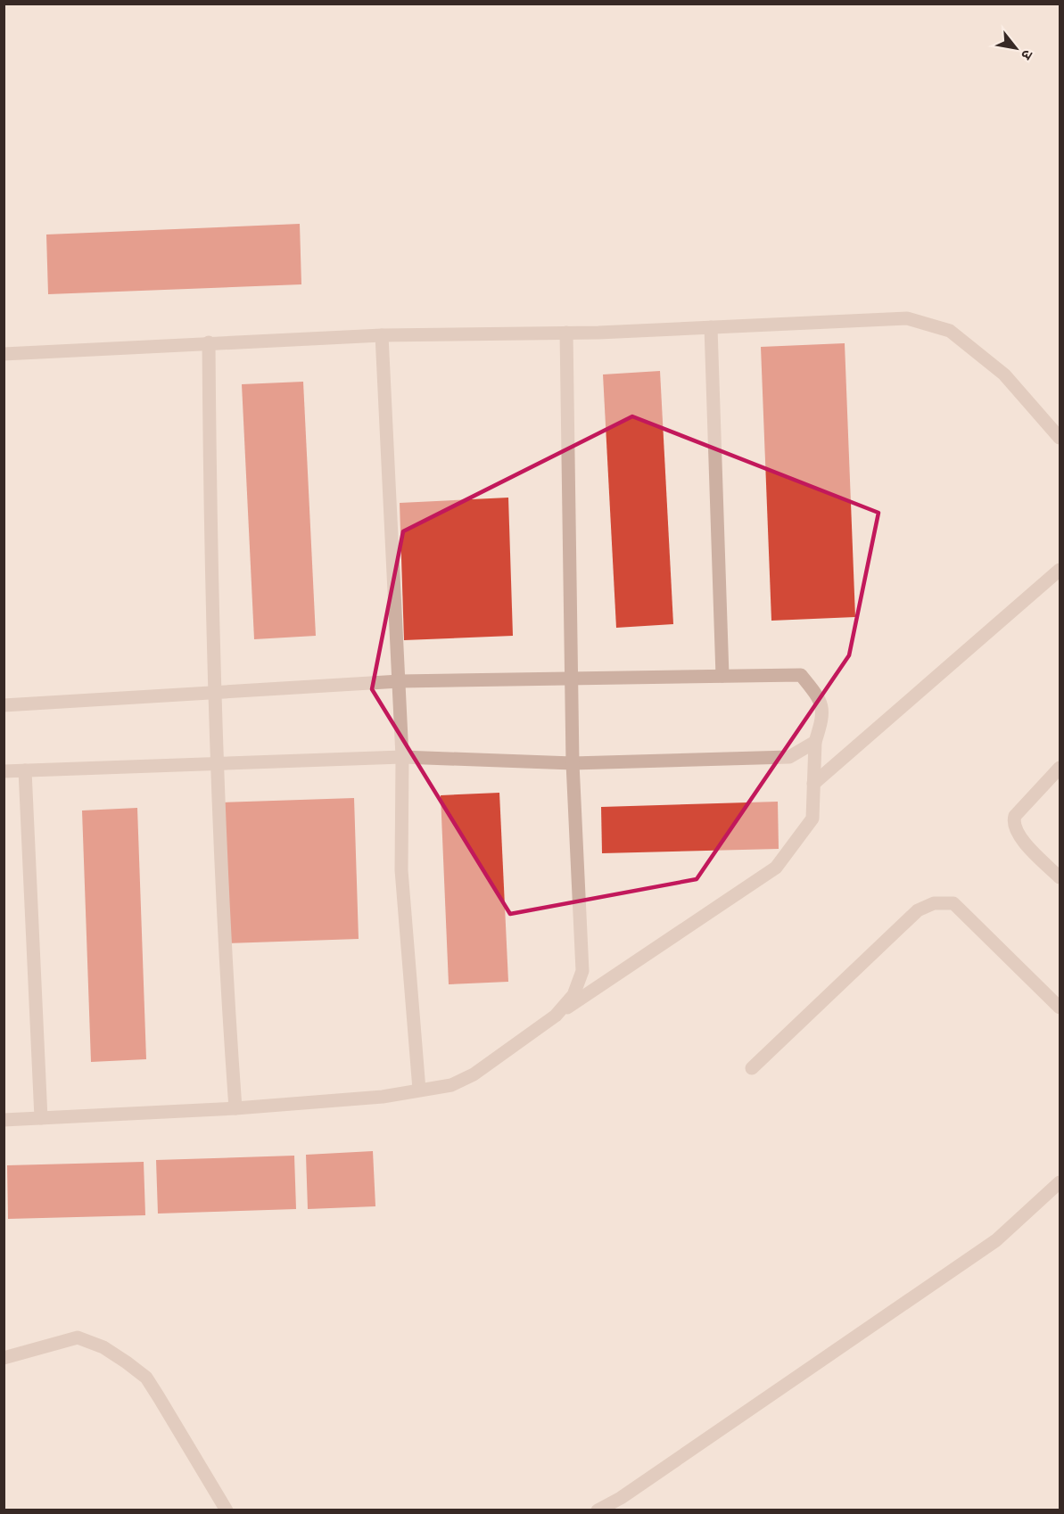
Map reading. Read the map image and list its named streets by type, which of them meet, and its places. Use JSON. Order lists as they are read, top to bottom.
{
  "north": "bottom right"
}
